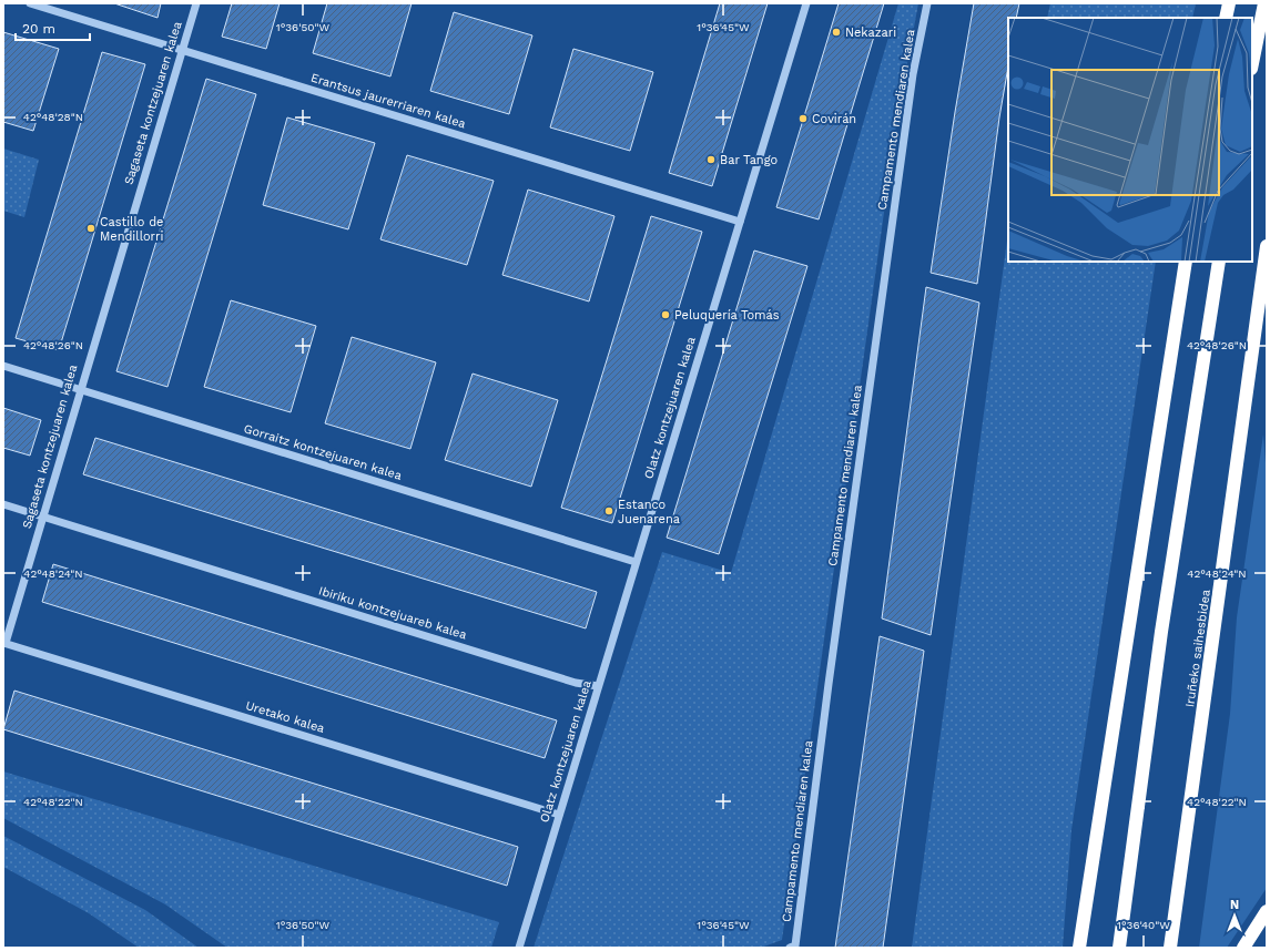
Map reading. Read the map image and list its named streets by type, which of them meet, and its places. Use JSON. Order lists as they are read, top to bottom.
{
  "streets": {
    "highway": ["Iruñeko saihesbidea"],
    "street": [
      "Erantsus jaurerriaren kalea",
      "Sagaseta kontzejuaren kalea",
      "Campamento mendiaren kalea",
      "Olatz kontzejuaren kalea",
      "Gorraitz kontzejuaren kalea",
      "Ibiriku kontzejuareb kalea",
      "Uretako kalea"
    ]
  },
  "crossings": [
    ["Erantsus jaurerriaren kalea", "Sagaseta kontzejuaren kalea"],
    ["Erantsus jaurerriaren kalea", "Olatz kontzejuaren kalea"],
    ["Sagaseta kontzejuaren kalea", "Gorraitz kontzejuaren kalea"],
    ["Sagaseta kontzejuaren kalea", "Ibiriku kontzejuareb kalea"],
    ["Sagaseta kontzejuaren kalea", "Uretako kalea"],
    ["Olatz kontzejuaren kalea", "Gorraitz kontzejuaren kalea"],
    ["Olatz kontzejuaren kalea", "Ibiriku kontzejuareb kalea"],
    ["Olatz kontzejuaren kalea", "Uretako kalea"]
  ],
  "places": [
    "Nekazari",
    "Covirán",
    "Bar Tango",
    "Castillo de Mendillorri",
    "Peluquería Tomás",
    "Estanco Juenarena"
  ],
  "scale_bar": "20 m",
  "north": "top",
  "coordinates": [
    "1°36'50\"W",
    "1°36'45\"W",
    "42°48'28\"N",
    "42°48'26\"N",
    "42°48'24\"N",
    "42°48'22\"N",
    "1°36'40\"W"
  ]
}
